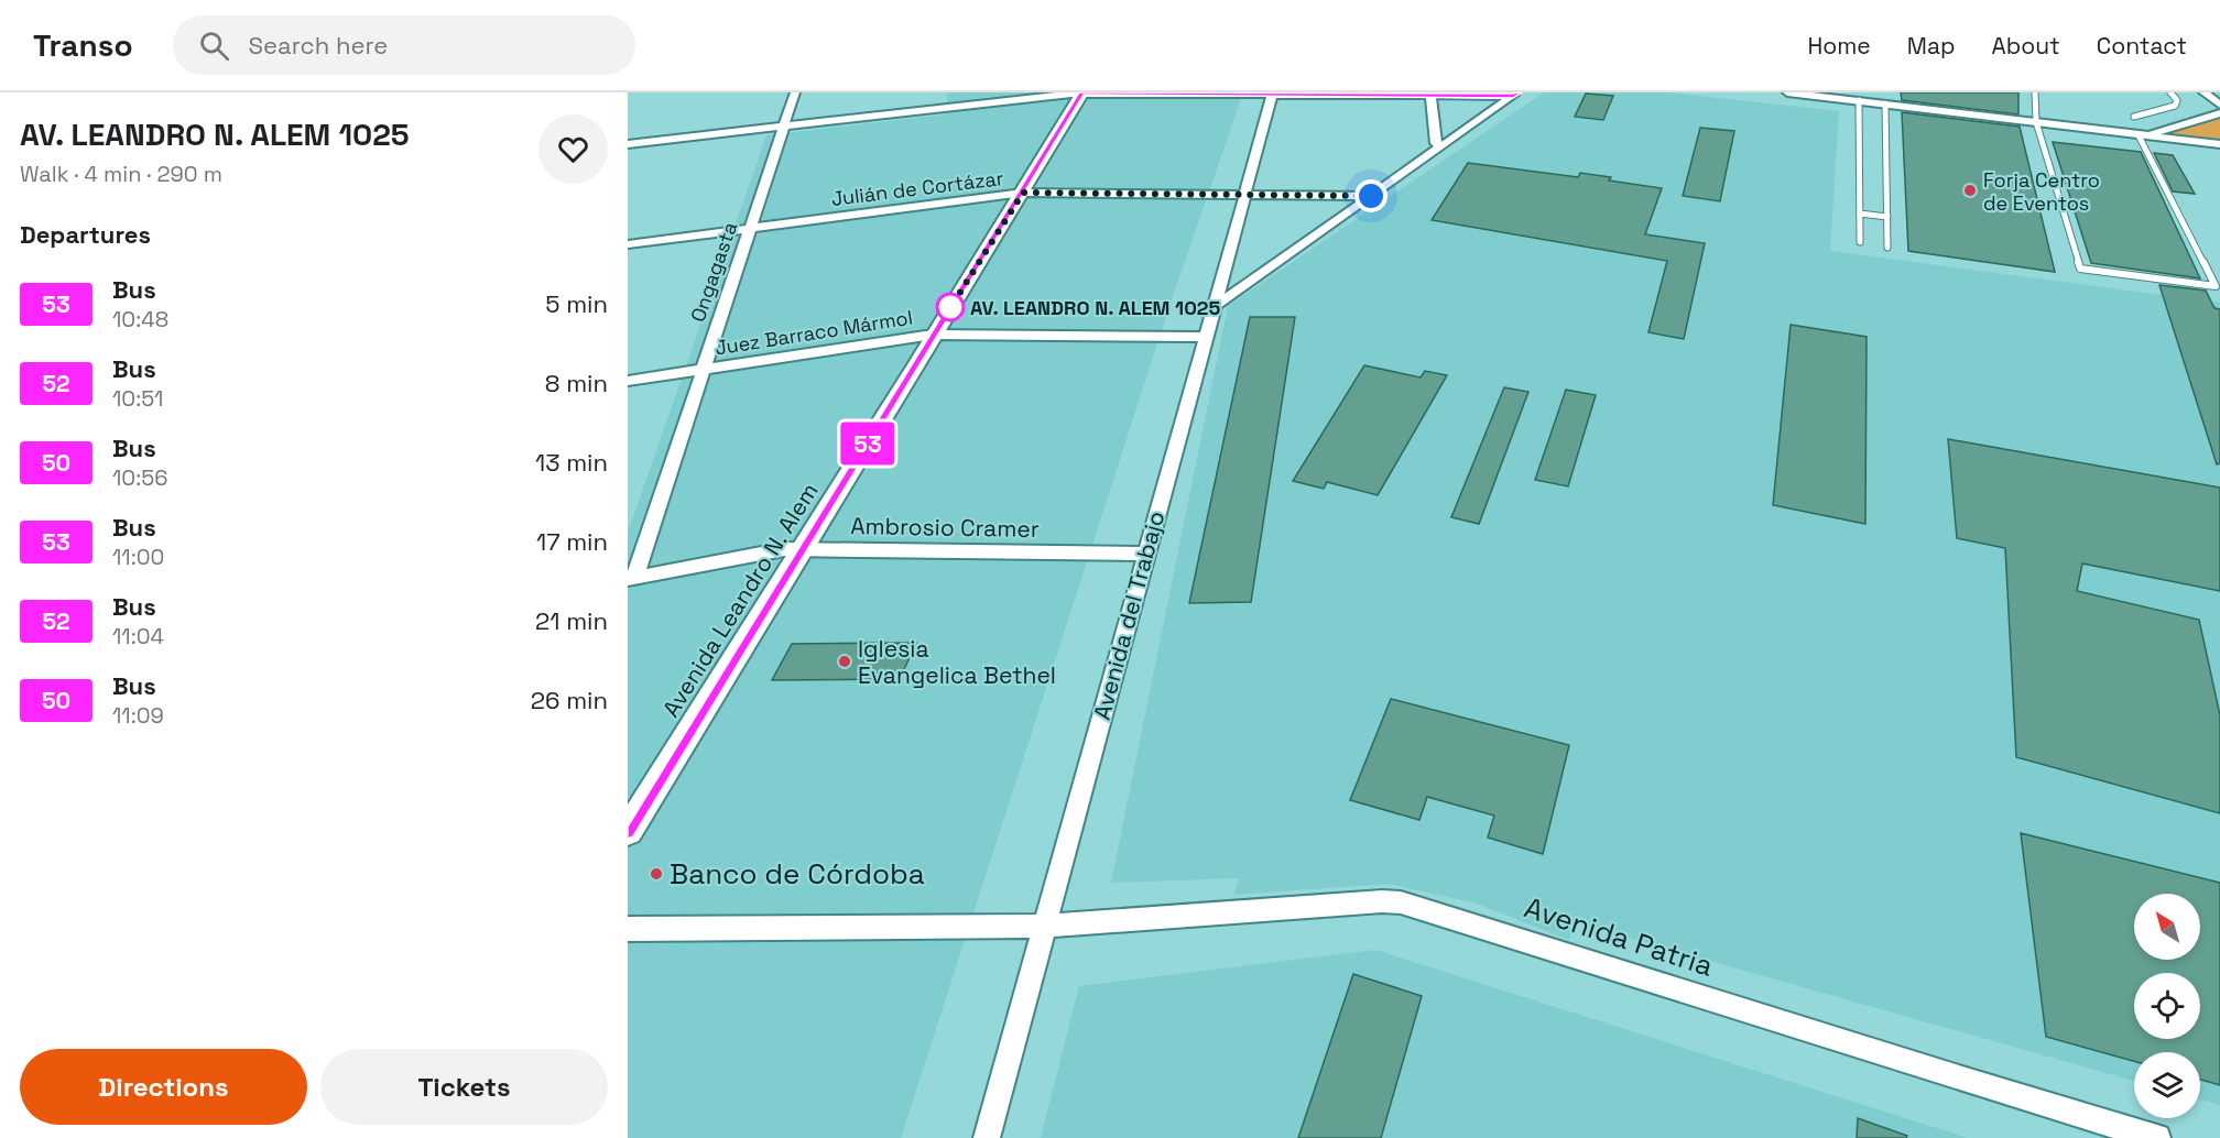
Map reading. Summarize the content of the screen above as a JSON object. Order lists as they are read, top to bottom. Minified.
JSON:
{"streets":{"main road":["Avenida Leandro N. Alem"],"street":["Julián de Cortázar","Ongagasta","Juez Barraco Mármol","Ambrosio Cramer","Avenida del Trabajo","Avenida Patria"]},"crossings":[["Julián de Cortázar","Ongagasta"],["Julián de Cortázar","Avenida Leandro N. Alem"],["Julián de Cortázar","Avenida del Trabajo"],["Ongagasta","Juez Barraco Mármol"],["Ongagasta","Ambrosio Cramer"],["Juez Barraco Mármol","Avenida Leandro N. Alem"],["Juez Barraco Mármol","Avenida del Trabajo"],["Ambrosio Cramer","Avenida Leandro N. Alem"],["Ambrosio Cramer","Avenida del Trabajo"],["Avenida del Trabajo","Avenida Patria"]],"places":["Forja Centro de Eventos","AV. LEANDRO N. ALEM 1025","Iglesia Evangelica Bethel","Banco de Córdoba"],"lines":["bus line 53"],"north":"top left","page":{"header":"Transo","search":"Search here","nav":["Home","Map","About","Contact"],"heading":[["AV. LEANDRO N. ALEM 1025","Walk · 4 min · 290 m"],"Departures"],"on_map":"53","list":[{"mark":"53","name":"Bus","note":"10:48","value":"5 min"},{"mark":"52","name":"Bus","note":"10:51","value":"8 min"},{"mark":"50","name":"Bus","note":"10:56","value":"13 min"},{"mark":"53","name":"Bus","note":"11:00","value":"17 min"},{"mark":"52","name":"Bus","note":"11:04","value":"21 min"},{"mark":"50","name":"Bus","note":"11:09","value":"26 min"}],"buttons":["Directions","Tickets"]}}
